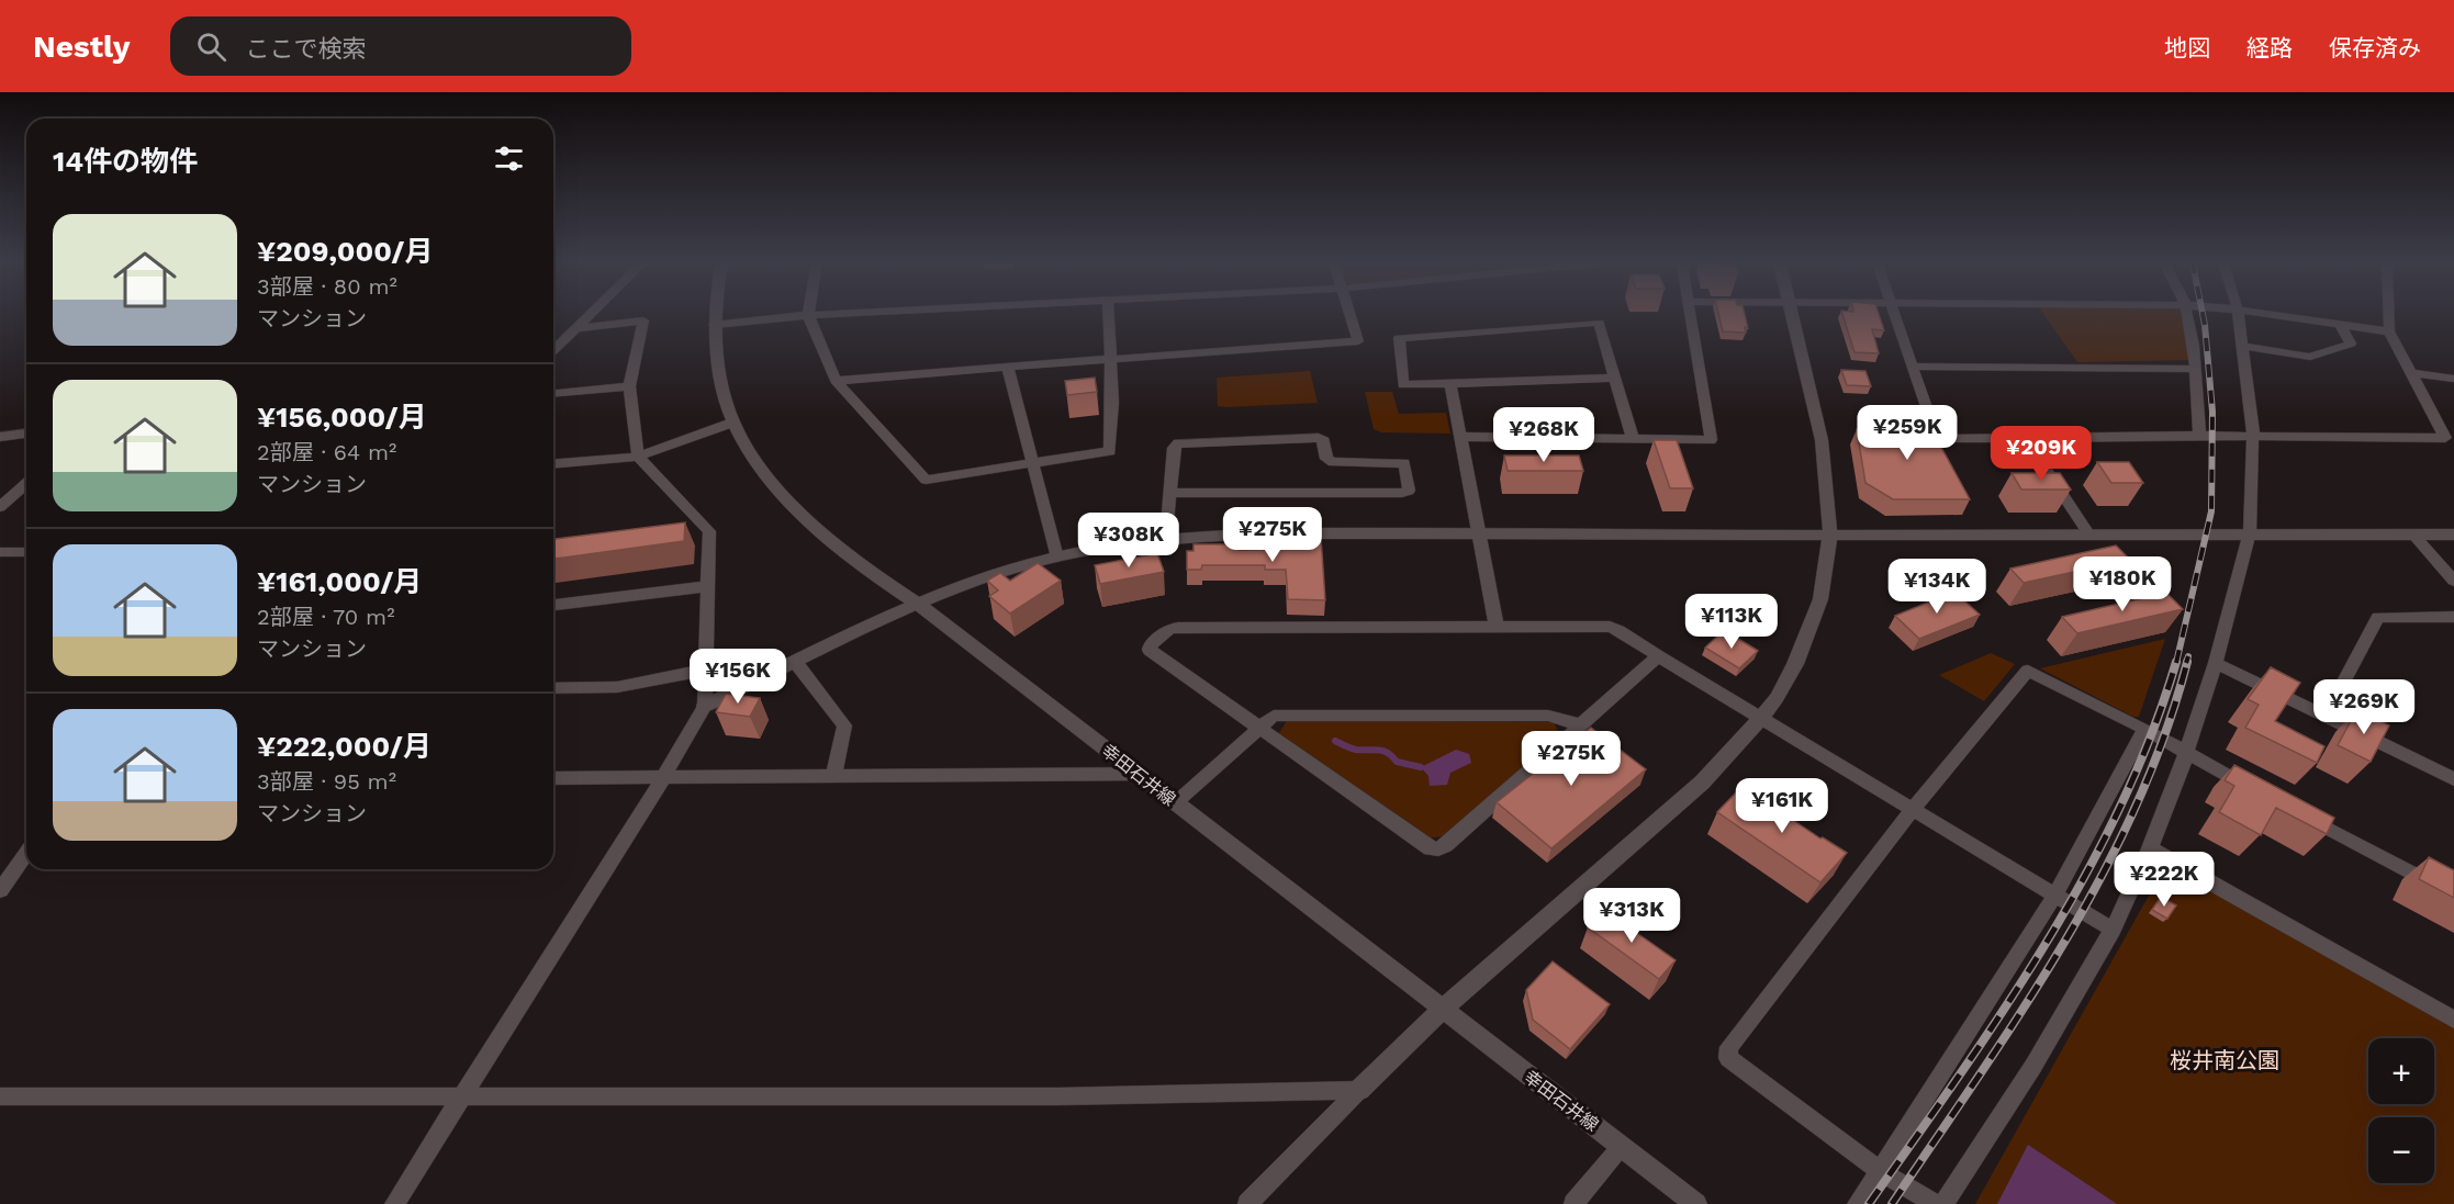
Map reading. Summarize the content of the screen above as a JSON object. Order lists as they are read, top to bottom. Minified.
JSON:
{"streets":{"street":["幸田石井線"]},"parks":["桜井南公園"],"page":{"header":"Nestly","search":"ここで検索","nav":["地図","経路","保存済み"],"heading":"14件の物件","list":[{"name":"¥209,000/月","note":"3部屋 · 80 m² · マンション"},{"name":"¥156,000/月","note":"2部屋 · 64 m² · マンション"},{"name":"¥161,000/月","note":"2部屋 · 70 m² · マンション"},{"name":"¥222,000/月","note":"3部屋 · 95 m² · マンション"}],"price":["¥259K","¥268K","¥209K","¥275K","¥308K","¥180K","¥134K","¥113K","¥156K","¥269K","¥275K","¥161K","¥222K","¥313K"],"map_buttons":["+","−"]}}
